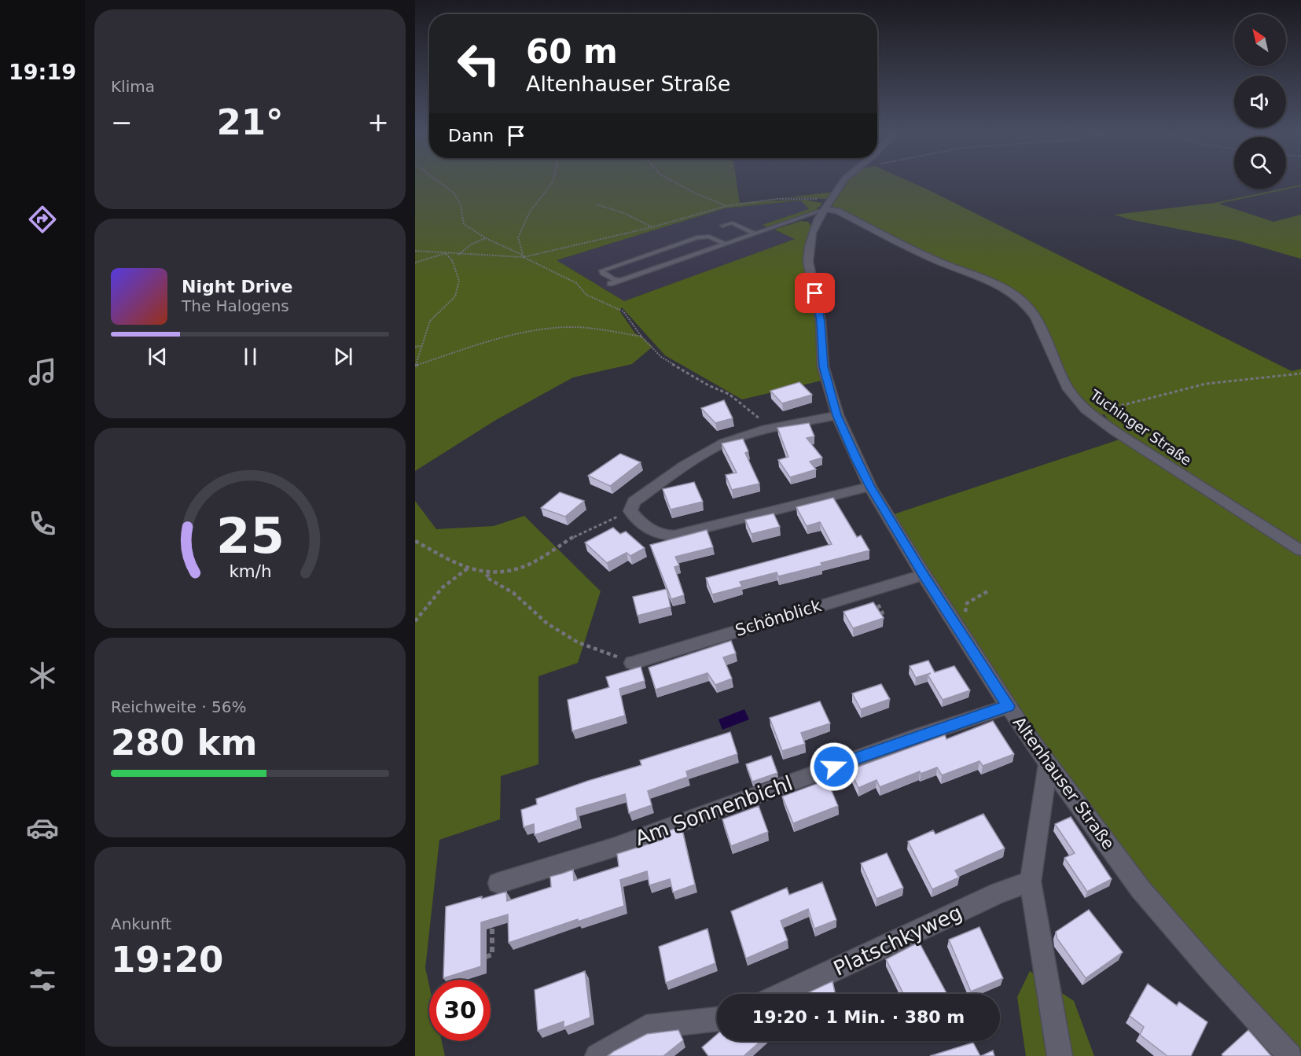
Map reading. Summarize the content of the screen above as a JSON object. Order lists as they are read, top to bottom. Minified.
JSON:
{"streets":{"street":["Tuchinger Straße","Schönblick","Altenhauser Straße","Am Sonnenbichl","Platschkyweg"]},"crossings":[["Tuchinger Straße","Altenhauser Straße"],["Schönblick","Altenhauser Straße"],["Altenhauser Straße","Am Sonnenbichl"]],"north":"top left","page":{"tabs":"19:19","tile":["Klima",["Reichweite · 56%","280 km"],["Ankunft","19:20"]],"turn":["60 m","Altenhauser Straße"],"heat":["−","21°","+"],"then":"Dann","song":["Night Drive","The Halogens"],"limit":"30","trip":"19:20 · 1 Min. · 380 m","gauge":["25","km/h"]}}
